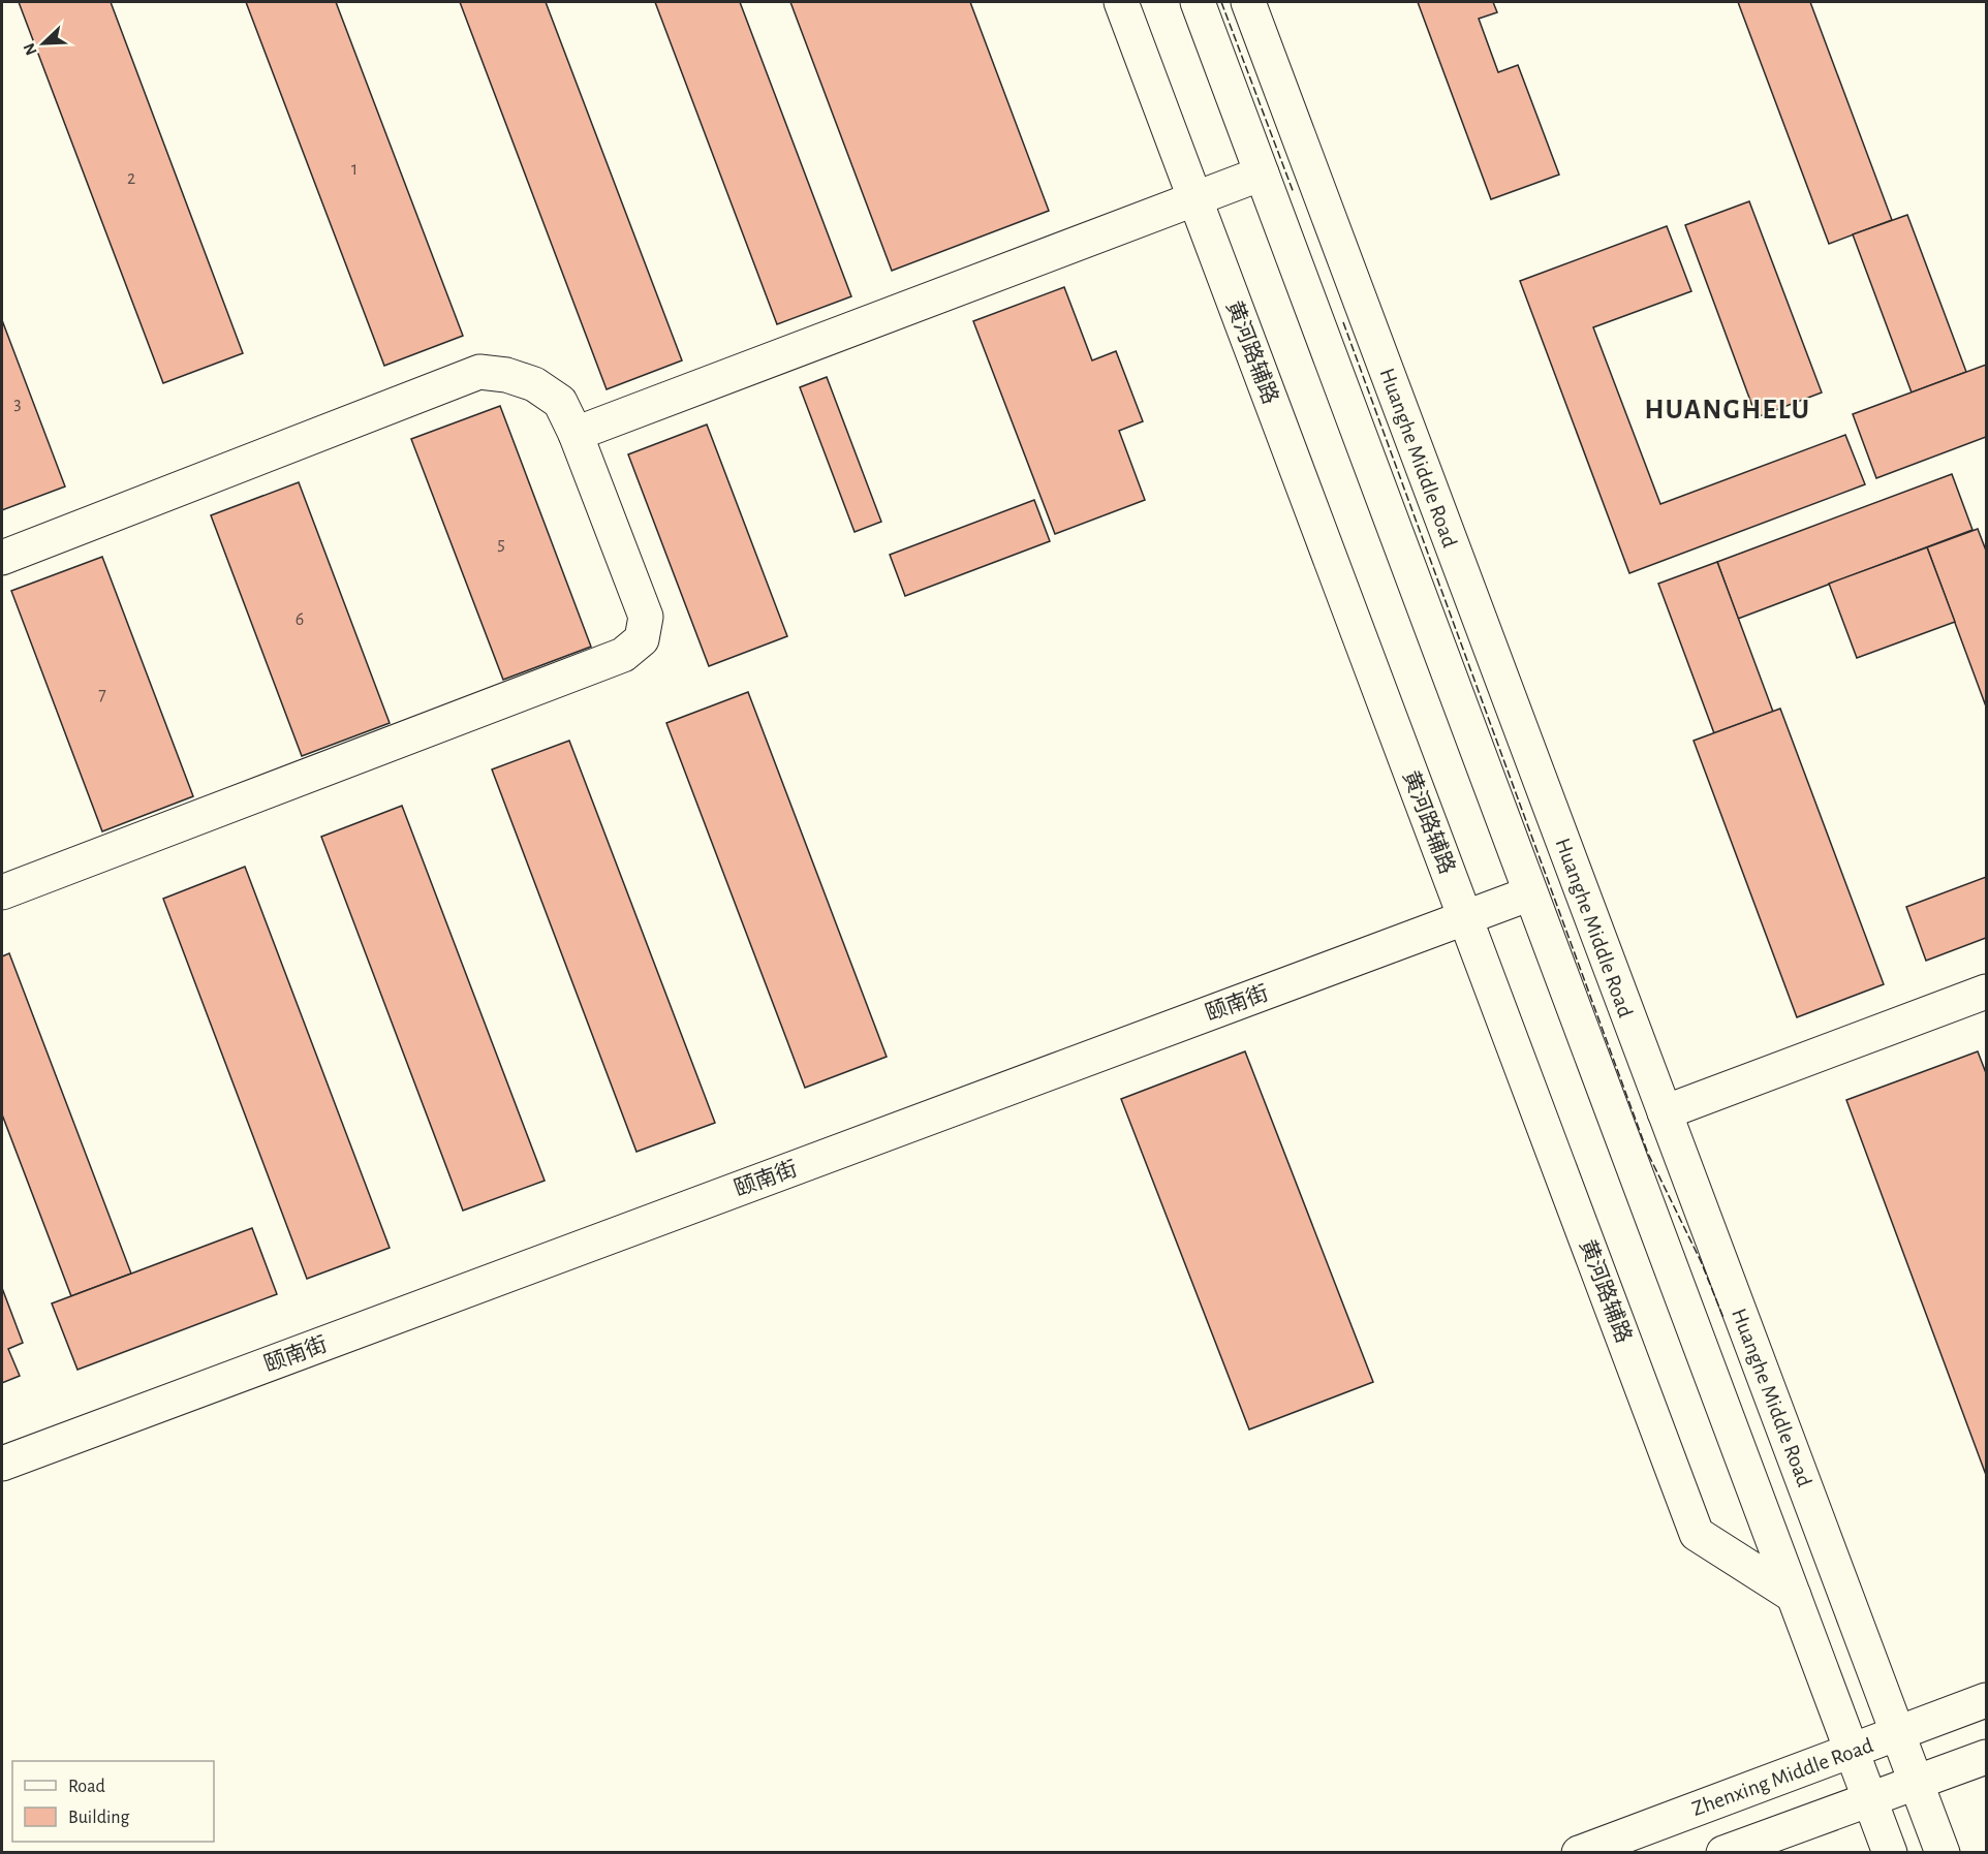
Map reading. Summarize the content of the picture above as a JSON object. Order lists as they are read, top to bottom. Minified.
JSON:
{"streets":{"main road":["黄河路辅路","Huanghe Middle Road","颐南街","Zhenxing Middle Road"]},"crossings":[["黄河路辅路","颐南街"],["Huanghe Middle Road","Zhenxing Middle Road"]],"districts":["HUANGHELU"],"house_numbers":["1","2","3","5","6","7"],"legend":["Road","Building"],"north":"bottom left"}
